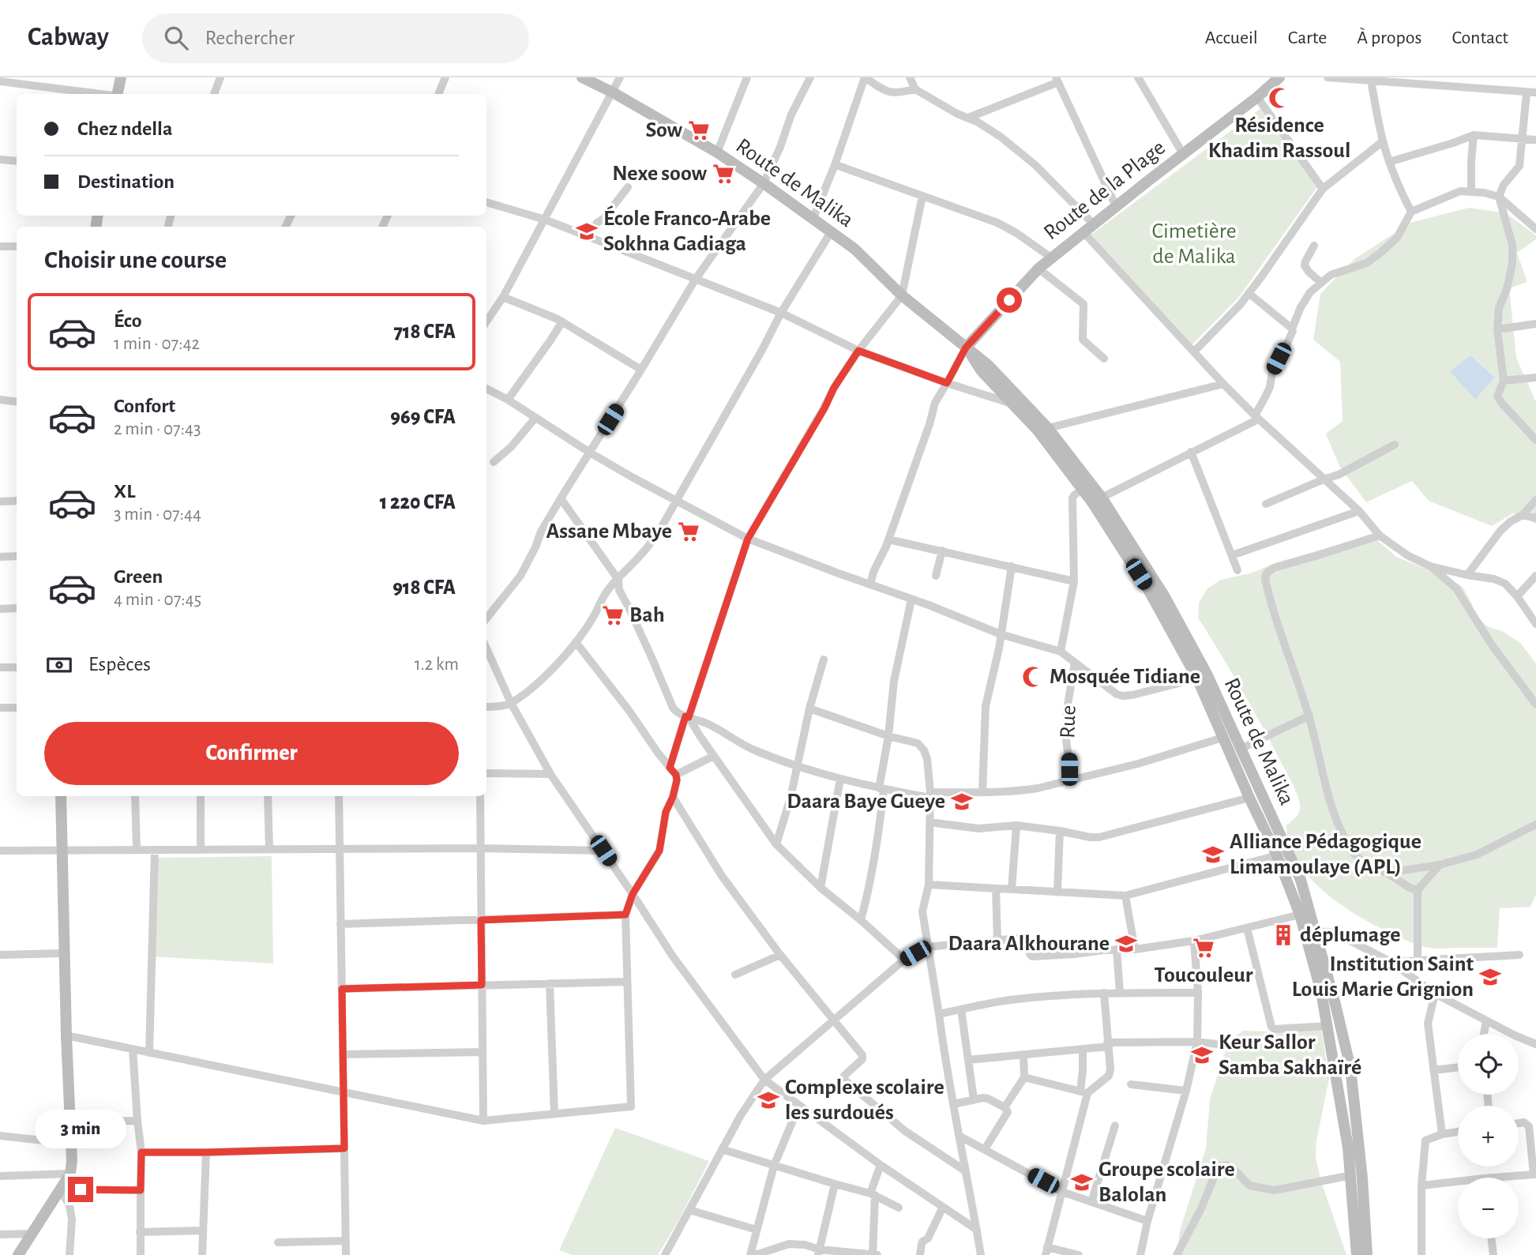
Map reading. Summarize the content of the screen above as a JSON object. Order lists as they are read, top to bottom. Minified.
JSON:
{"streets":{"main road":["Route de Malika","Route de la Plage"],"street":["Rue"]},"crossings":[["Route de Malika","Route de la Plage"]],"parks":["Cimetière de Malika"],"places":{"mosque":["Résidence Khadim Rassoul","Mosquée Tidiane"],"supermarket":["Sow","Nexe soow","Assane Mbaye","Bah","Toucouleur"],"school or university":["École Franco-Arabe Sokhna Gadiaga","Daara Baye Gueye","Alliance Pédagogique Limamoulaye (APL)","Daara Alkhourane","Institution Saint Louis Marie Grignion","Keur Sallor Samba Sakhaïré","Complexe scolaire les surdoués","Groupe scolaire Balolan"],"building":["déplumage"]},"page":{"header":"Cabway","search":"Rechercher","nav":["Accueil","Carte","À propos","Contact"],"banner":["Chez ndella","Destination"],"heading":"Choisir une course","list":[{"name":"Éco","note":"1 min · 07:42","value":"718 CFA"},{"name":"Confort","note":"2 min · 07:43","value":"969 CFA"},{"name":"XL","note":"3 min · 07:44","value":"1 220 CFA"},{"name":"Green","note":"4 min · 07:45","value":"918 CFA"}],"pay":["Espèces","1.2 km"],"buttons":"Confirmer","map_buttons":["+","−"],"bubble":"3 min"}}
